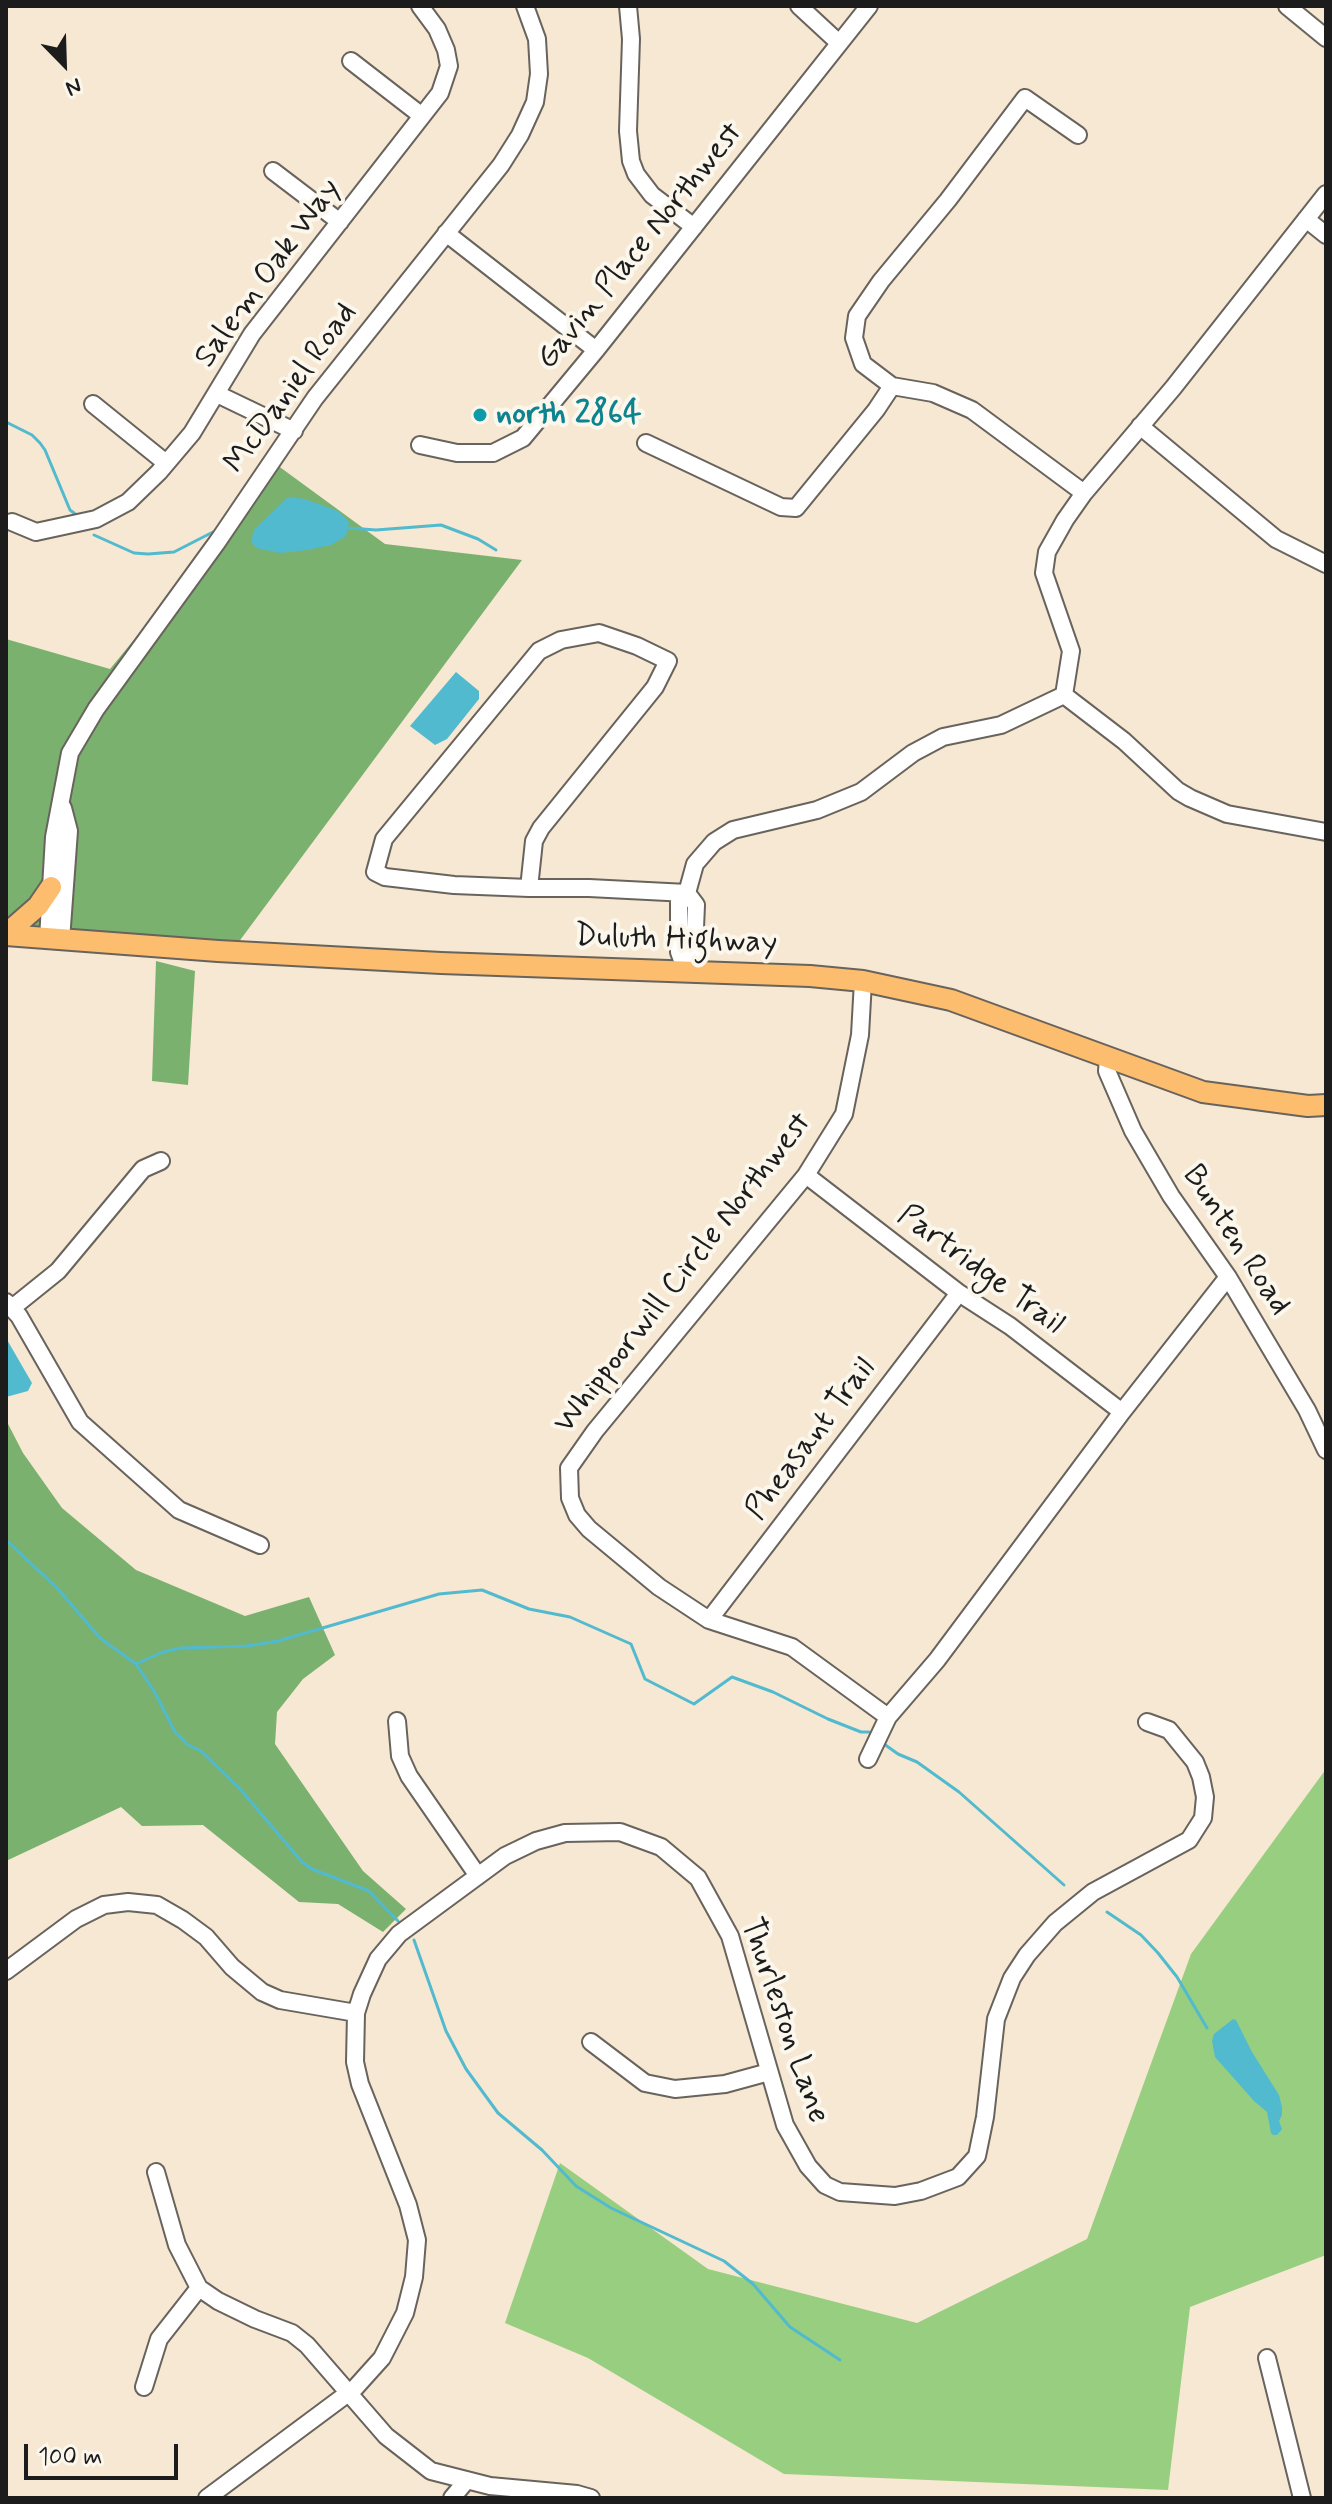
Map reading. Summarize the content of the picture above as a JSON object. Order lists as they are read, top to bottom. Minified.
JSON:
{"streets":{"main road":["Duluth Highway"],"street":["Gavin Place Northwest","Salem Oak Way","McDaniel Road","Bunten Road","Partridge Trail","Whippoorwill Circle Northwest","Pheasant Trail","Thurleston Lane"]},"crossings":[["McDaniel Road","Duluth Highway"],["Duluth Highway","Bunten Road"],["Duluth Highway","Whippoorwill Circle Northwest"],["Partridge Trail","Whippoorwill Circle Northwest"],["Partridge Trail","Pheasant Trail"],["Whippoorwill Circle Northwest","Pheasant Trail"]],"places":["north 2864"],"scale_bar":"100 m","north":"bottom right"}
